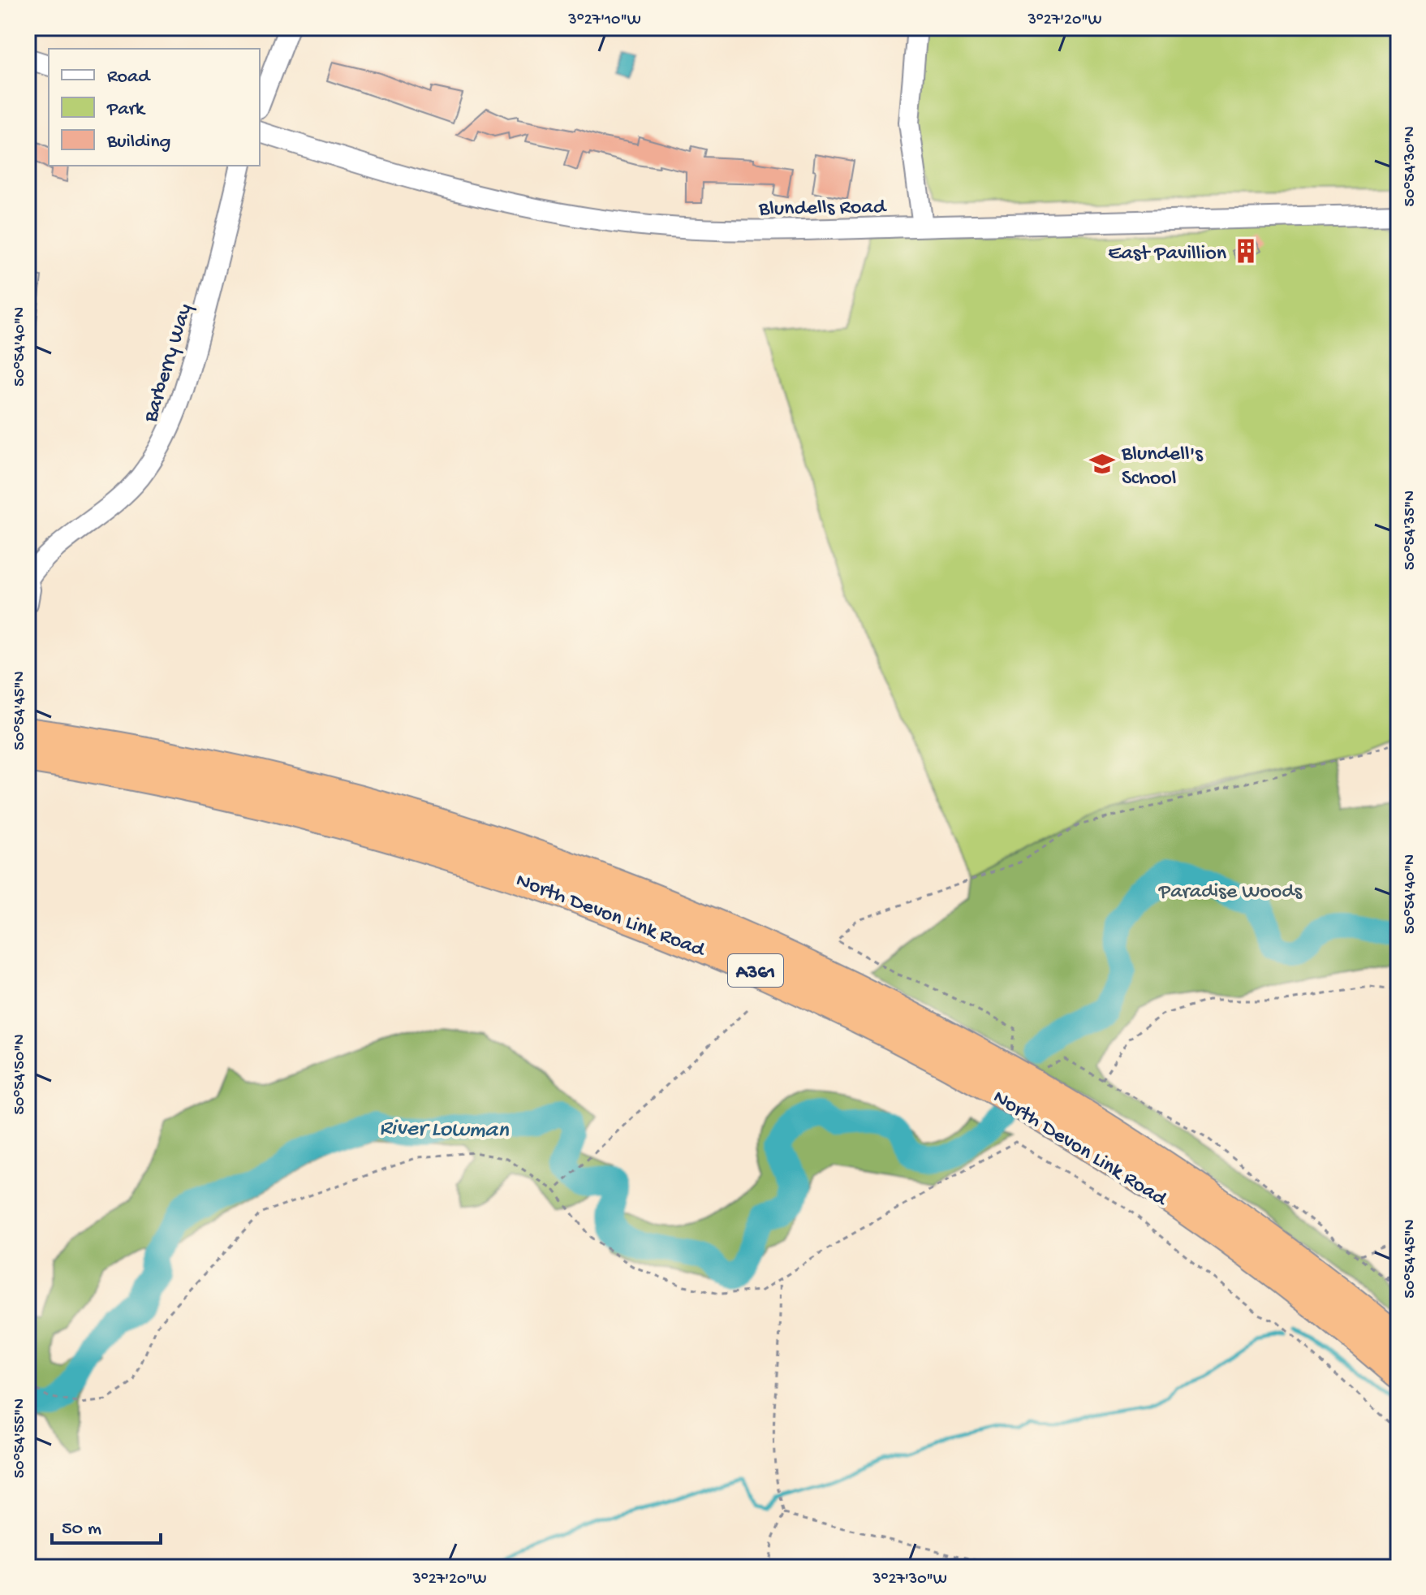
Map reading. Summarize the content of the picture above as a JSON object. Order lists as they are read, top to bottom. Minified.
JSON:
{"streets":{"highway":["North Devon Link Road","A361"],"street":["Blundells Road","Barberry Way"]},"water":["River Lowman"],"parks":["Paradise Woods"],"places":{"building":["East Pavillion"],"school or university":["Blundell's School"]},"legend":["Road","Park","Building"],"scale_bar":"50 m","coordinates":["3°27'10\"W","3°27'20\"W","50°54'30\"N","50°54'40\"N","50°54'35\"N","50°54'45\"N","50°54'50\"N","50°54'55\"N","3°27'30\"W"]}
